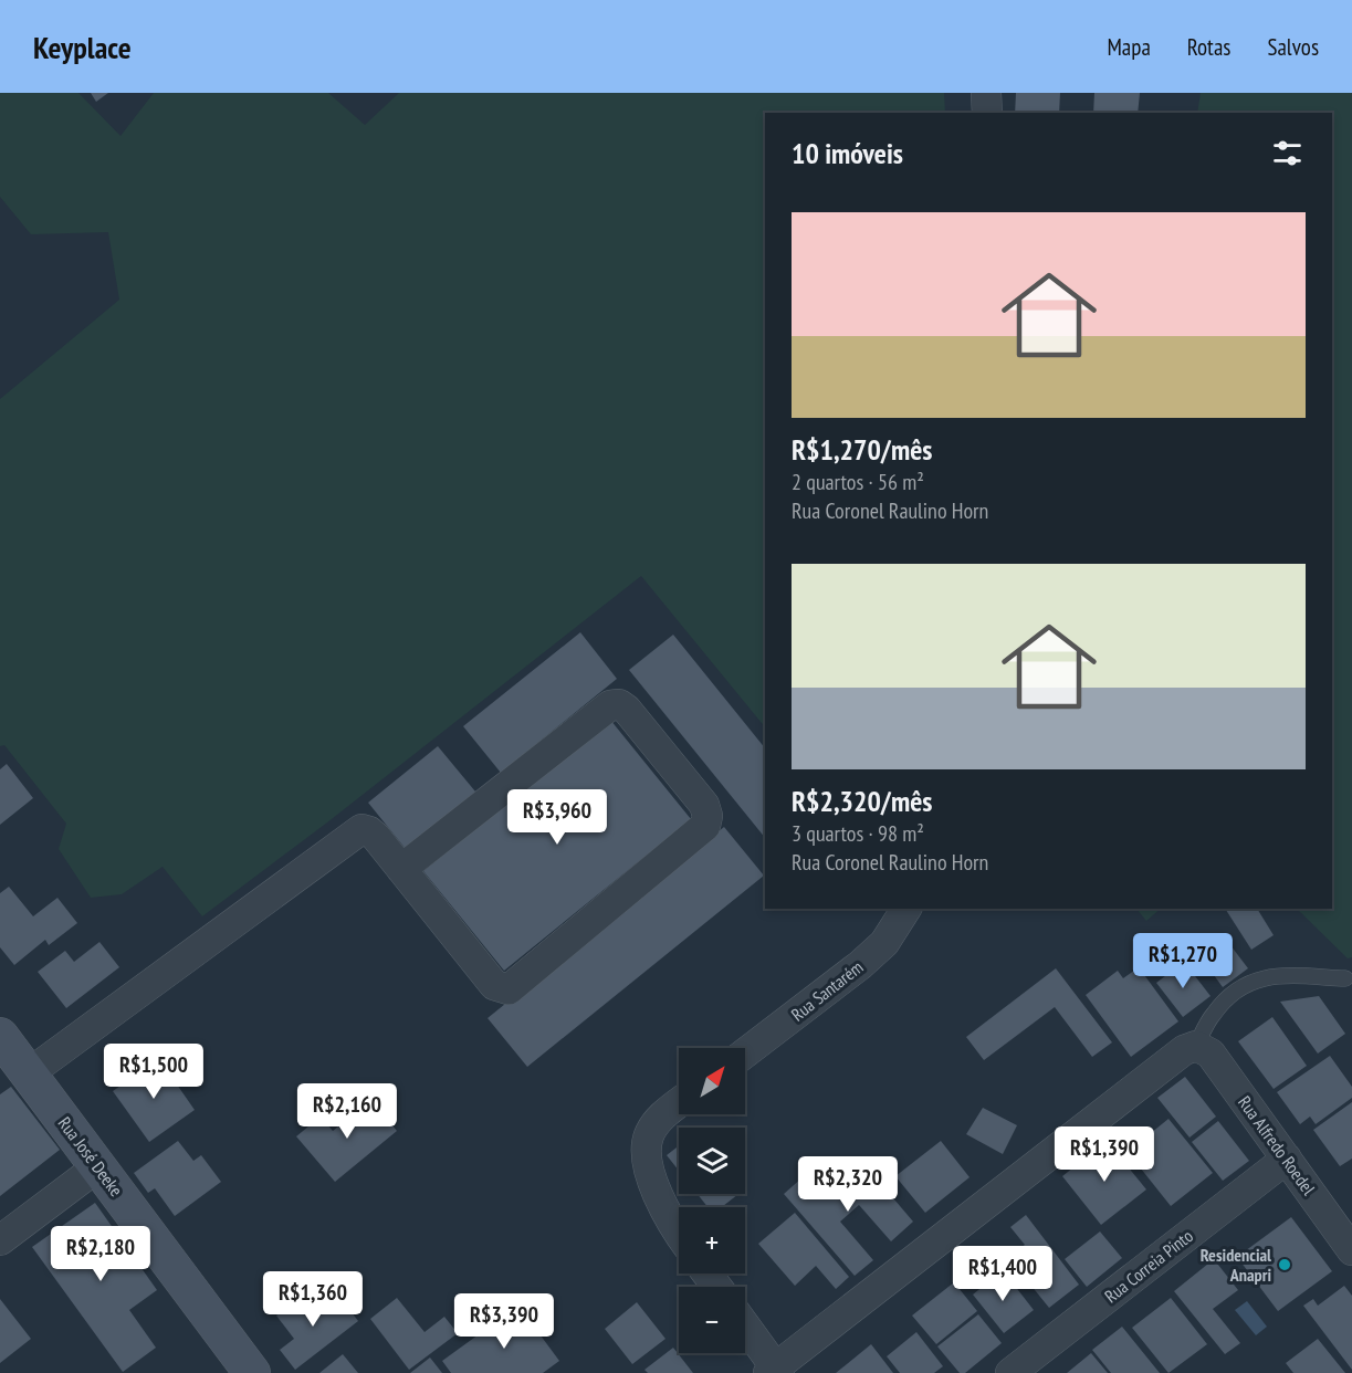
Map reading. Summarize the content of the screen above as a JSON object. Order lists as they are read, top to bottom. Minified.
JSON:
{"streets":{"street":["Rua Santarém","Rua Alfredo Roedel","Rua José Deeke","Rua Correia Pinto"]},"crossings":[["Rua Alfredo Roedel","Rua Correia Pinto"]],"places":["Residencial Anapri"],"north":"top right","page":{"header":"Keyplace","nav":["Mapa","Rotas","Salvos"],"heading":"10 imóveis","list":[{"name":"R$1,270/mês","note":"2 quartos · 56 m² · Rua Coronel Raulino Horn"},{"name":"R$2,320/mês","note":"3 quartos · 98 m² · Rua Coronel Raulino Horn"}],"price":["R$3,960","R$1,270","R$1,500","R$2,160","R$1,390","R$2,320","R$2,180","R$1,400","R$1,360","R$3,390"],"map_buttons":["+","−"]}}
